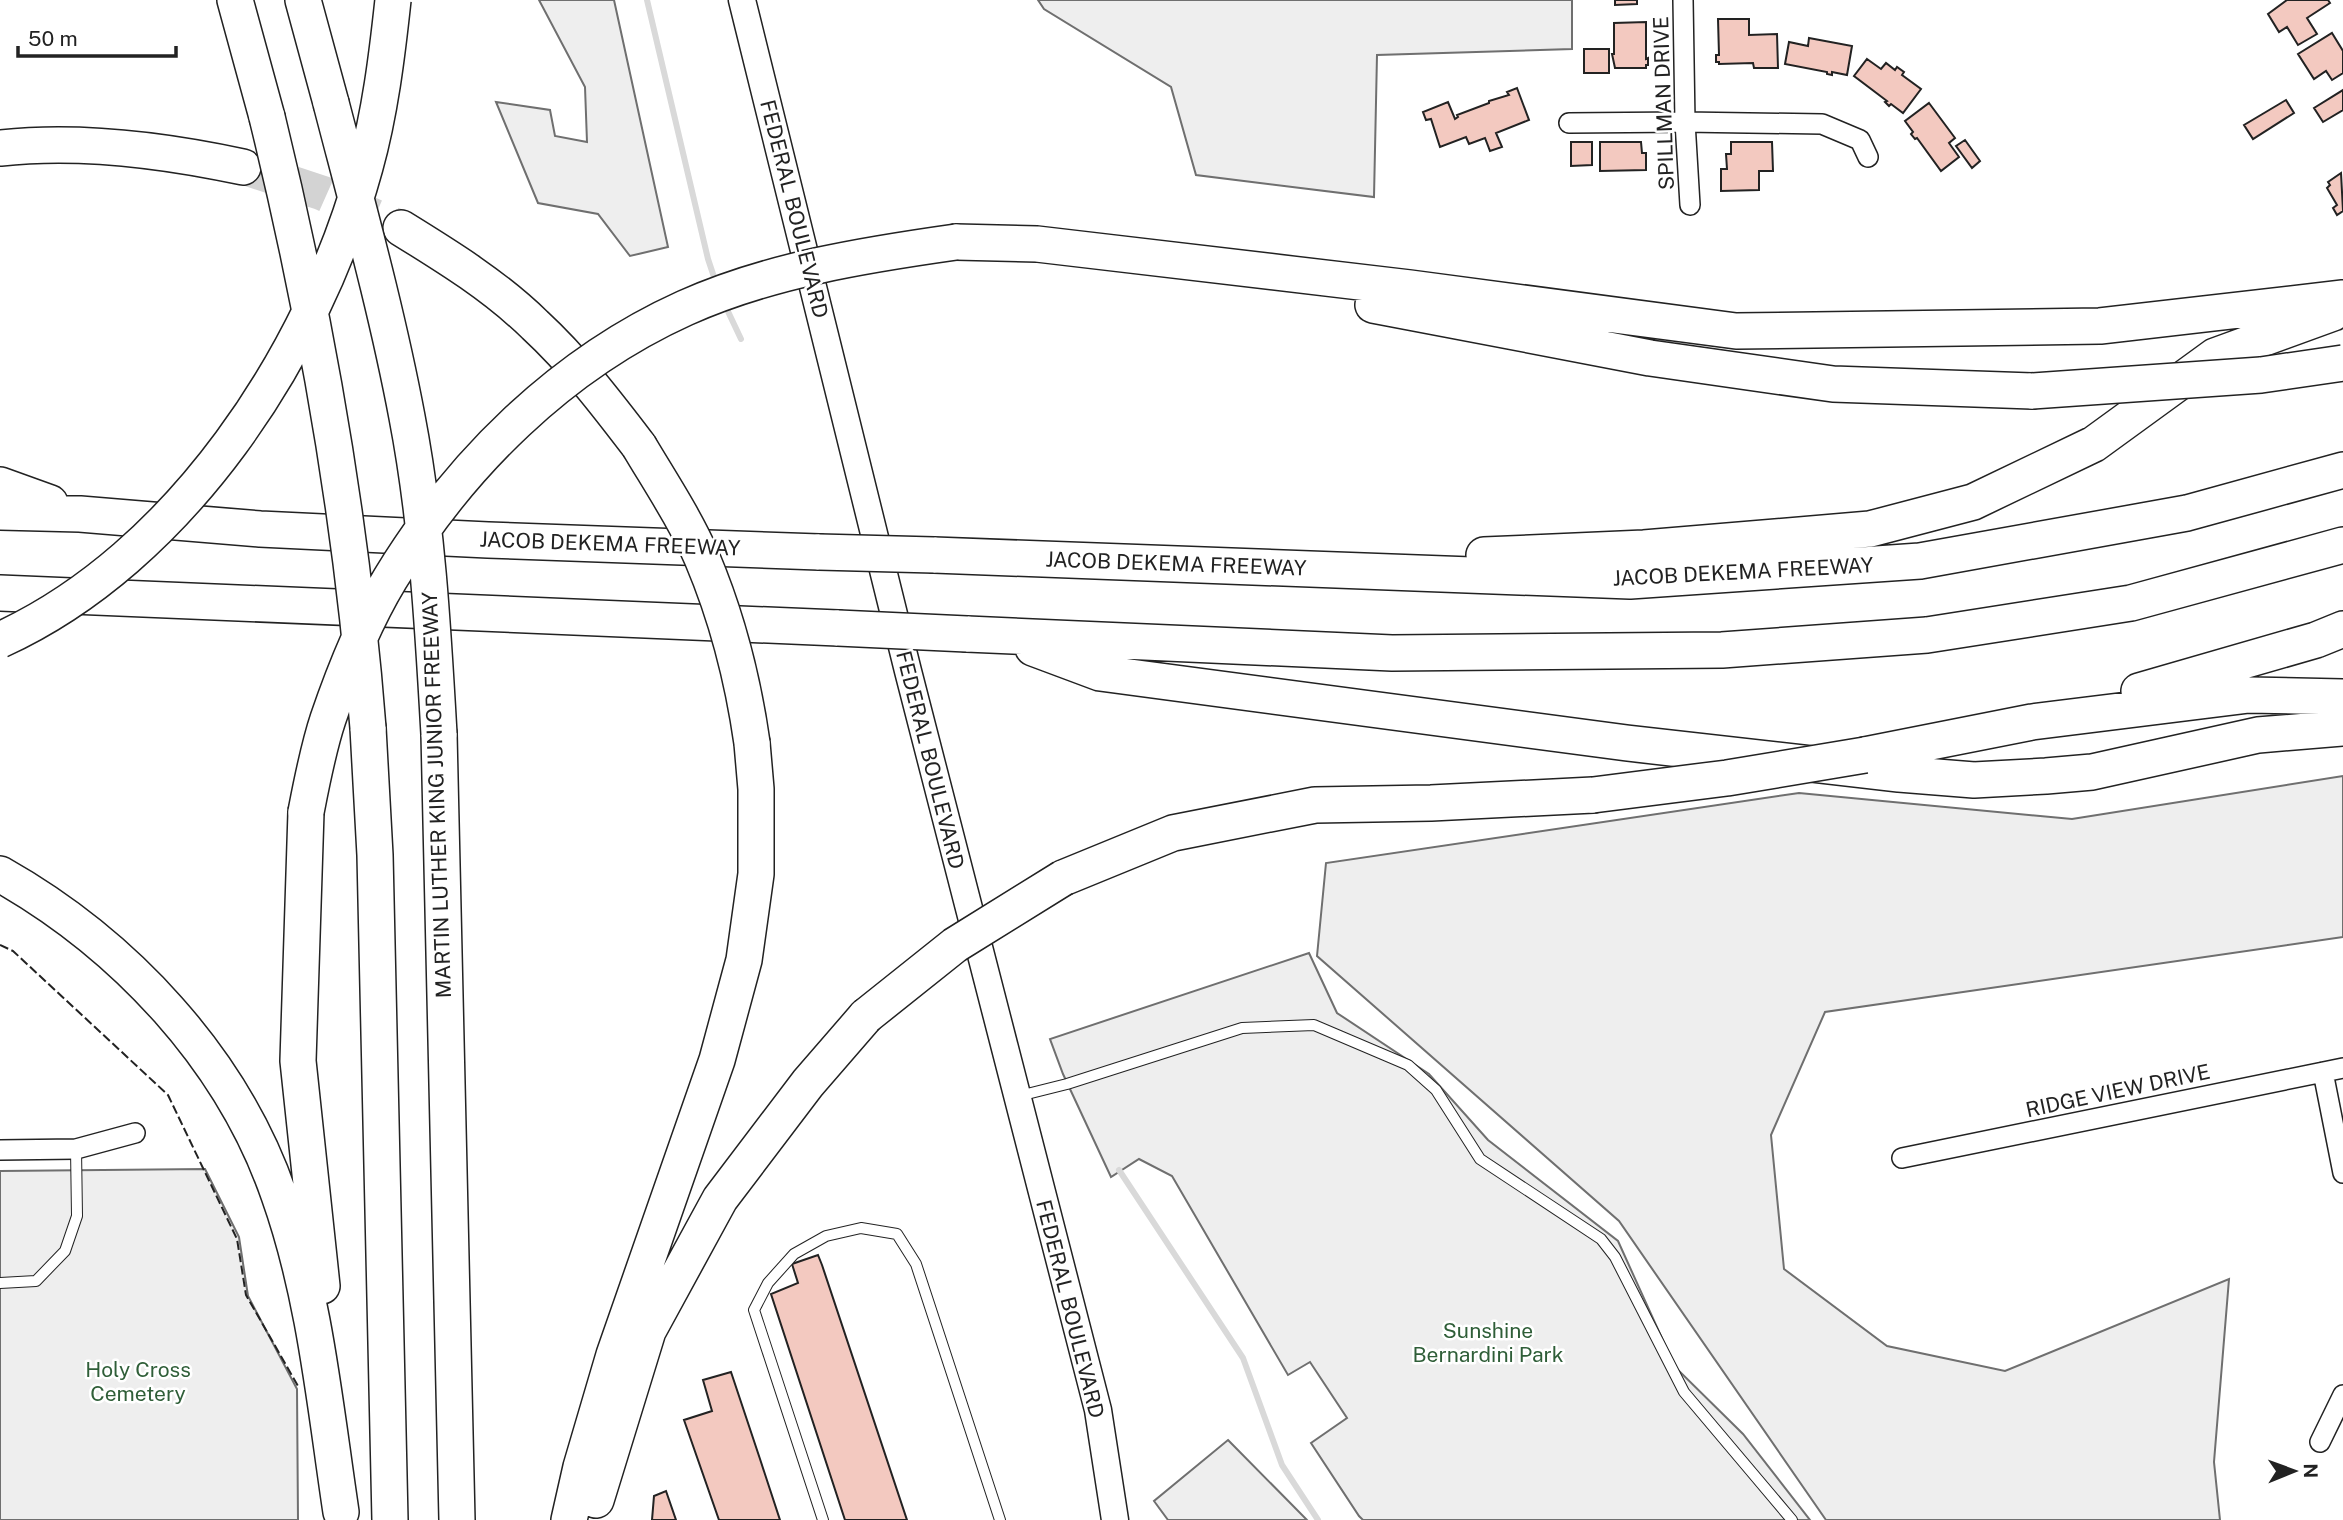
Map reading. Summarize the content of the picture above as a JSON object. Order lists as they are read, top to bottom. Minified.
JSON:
{"streets":{"highway":["JACOB DEKEMA FREEWAY","MARTIN LUTHER KING JUNIOR FREEWAY"],"main road":["FEDERAL BOULEVARD"],"street":["SPILLMAN DRIVE","RIDGE VIEW DRIVE"]},"parks":["Sunshine Bernardini Park","Holy Cross Cemetery"],"scale_bar":"50 m","north":"right"}
